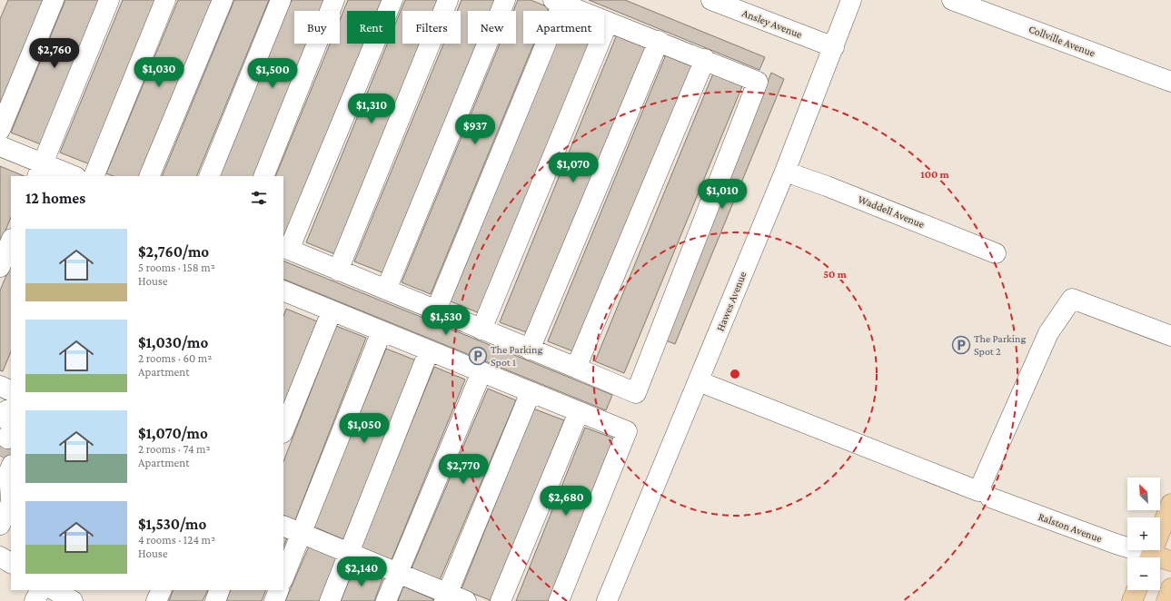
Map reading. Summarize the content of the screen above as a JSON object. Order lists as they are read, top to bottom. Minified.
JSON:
{"streets":{"street":["Ansley Avenue","Collville Avenue","Waddell Avenue","Hawes Avenue","Ralston Avenue"]},"crossings":[["Ansley Avenue","Hawes Avenue"],["Waddell Avenue","Hawes Avenue"]],"places":{"parking":["The Parking Spot 2","The Parking Spot 1"]},"north":"top left","page":{"chip":["Buy","Rent","Filters","New","Apartment"],"price":["$2,760","$1,030","$1,500","$1,310","$937","$1,070","$1,010","$1,530","$1,050","$2,770","$2,680","$2,140"],"heading":"12 homes","list":[{"name":"$2,760/mo","note":"5 rooms · 158 m² · House"},{"name":"$1,030/mo","note":"2 rooms · 60 m² · Apartment"},{"name":"$1,070/mo","note":"2 rooms · 74 m² · Apartment"},{"name":"$1,530/mo","note":"4 rooms · 124 m² · House"}],"map_buttons":["+","−"]},"rings":["100 m","50 m"]}
